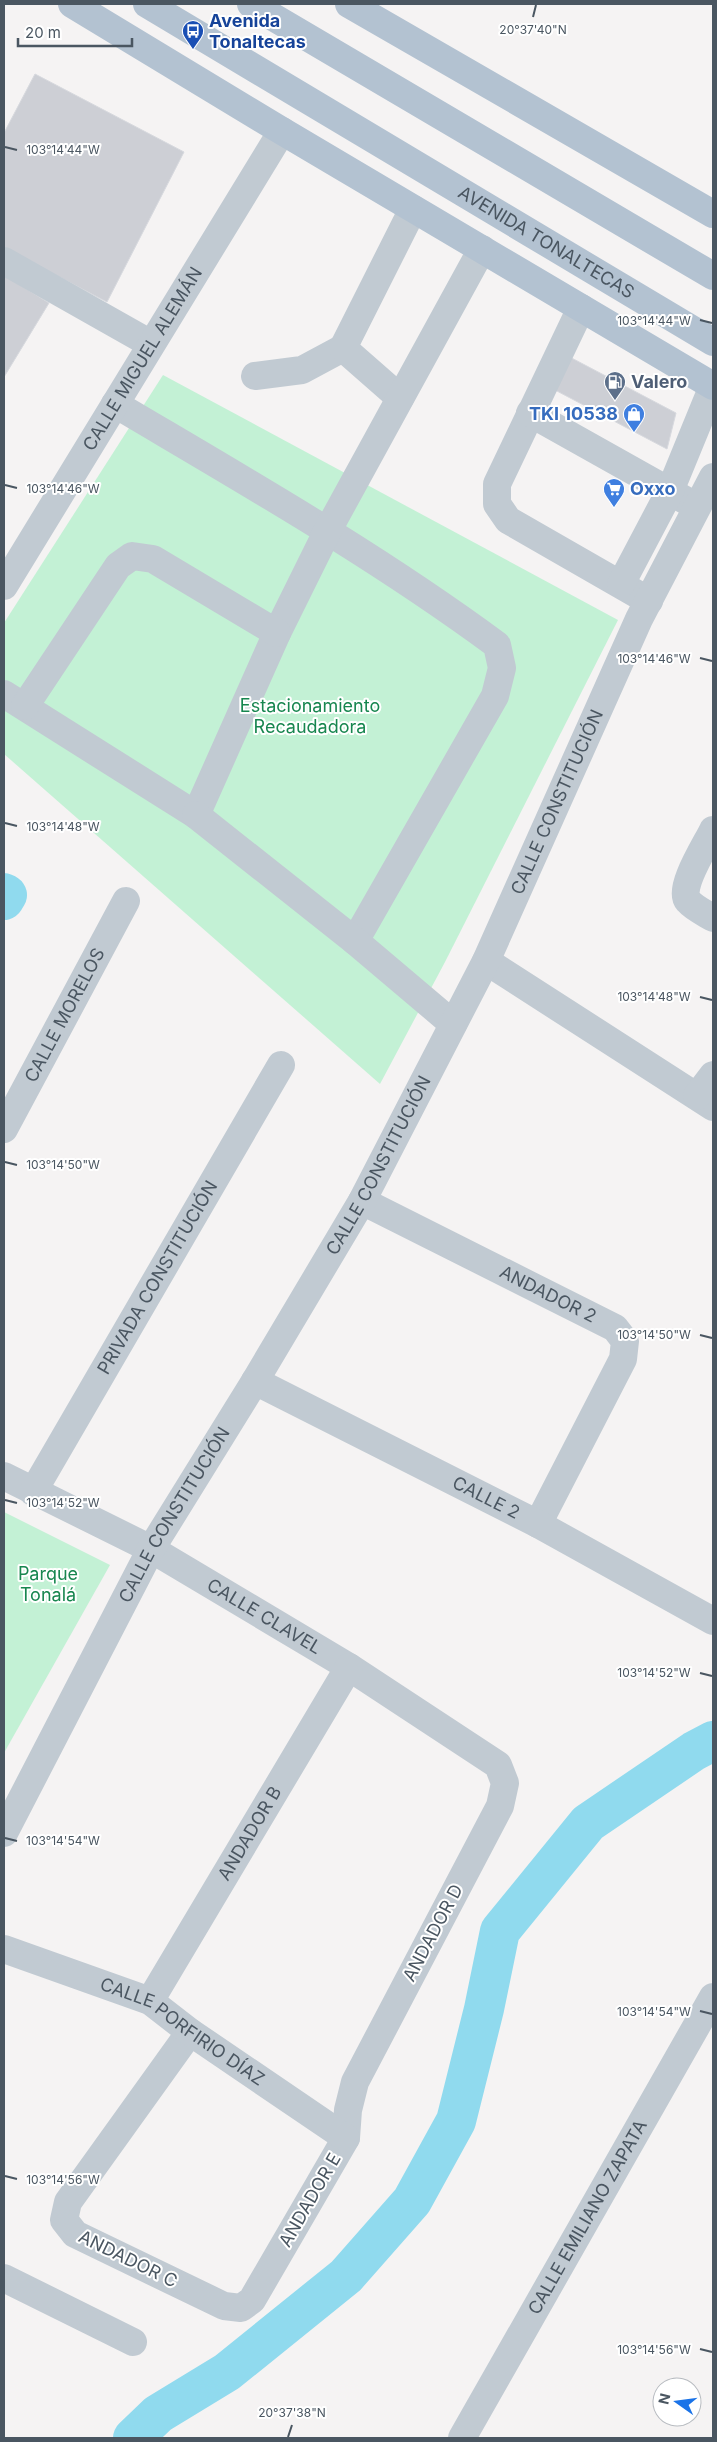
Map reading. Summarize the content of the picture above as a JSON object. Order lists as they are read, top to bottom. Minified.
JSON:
{"streets":{"main road":["AVENIDA TONALTECAS"],"street":["CALLE MIGUEL ALEMÁN","CALLE CONSTITUCIÓN","CALLE MORELOS","PRIVADA CONSTITUCIÓN","ANDADOR 2","CALLE 2","CALLE CLAVEL","ANDADOR B","ANDADOR D","CALLE PORFIRIO DÍAZ","ANDADOR E","CALLE EMILIANO ZAPATA","ANDADOR C"]},"crossings":[["CALLE CONSTITUCIÓN","ANDADOR 2"],["CALLE CONSTITUCIÓN","CALLE 2"],["CALLE CONSTITUCIÓN","CALLE CLAVEL"],["PRIVADA CONSTITUCIÓN","CALLE CLAVEL"],["ANDADOR 2","CALLE 2"],["CALLE CLAVEL","ANDADOR B"],["CALLE CLAVEL","ANDADOR D"],["ANDADOR B","CALLE PORFIRIO DÍAZ"],["ANDADOR D","ANDADOR E"],["CALLE PORFIRIO DÍAZ","ANDADOR E"],["CALLE PORFIRIO DÍAZ","ANDADOR C"],["ANDADOR E","ANDADOR C"]],"parks":["Estacionamiento Recaudadora","Parque Tonalá"],"places":{"bus stop":["Avenida Tonaltecas"],"fuel station":["Valero"],"shop":["TKI 10538"],"supermarket":["Oxxo"]},"scale_bar":"20 m","north":"left","coordinates":["20°37'40\"N","103°14'44\"W","103°14'46\"W","103°14'48\"W","103°14'50\"W","103°14'52\"W","103°14'54\"W","103°14'56\"W","20°37'38\"N"]}
